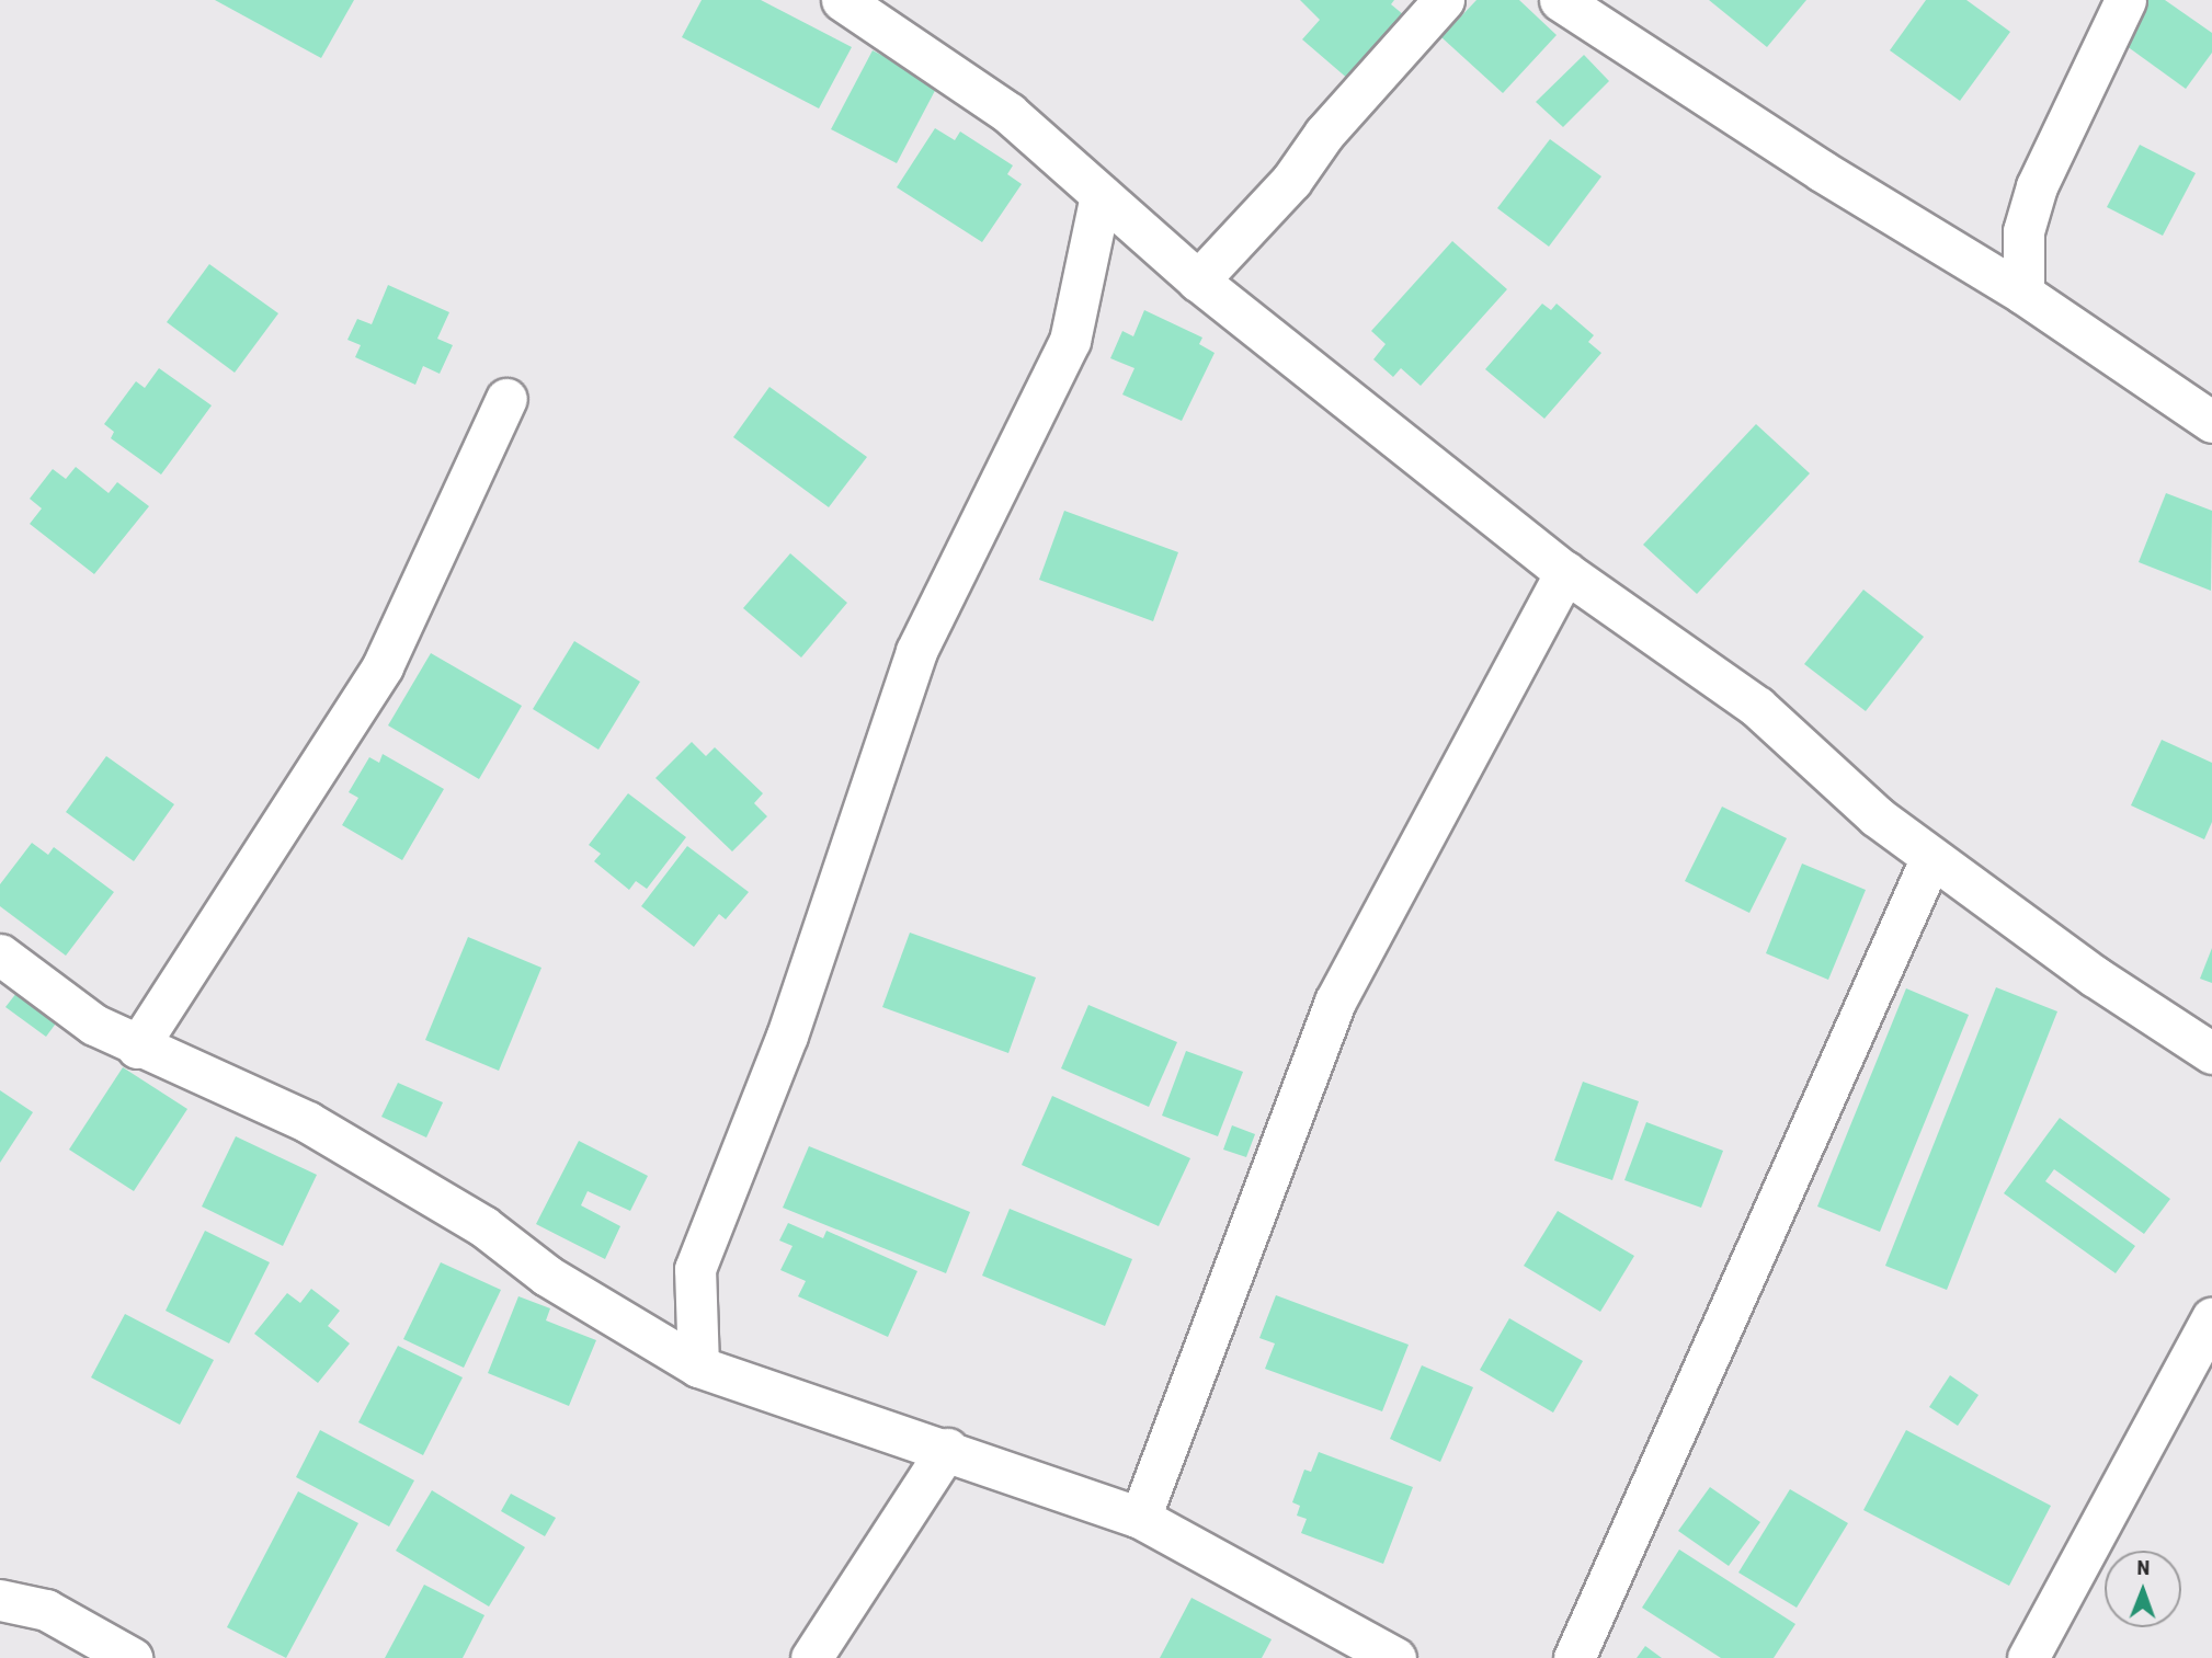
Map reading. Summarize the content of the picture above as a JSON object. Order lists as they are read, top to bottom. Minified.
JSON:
{"north":"top"}
